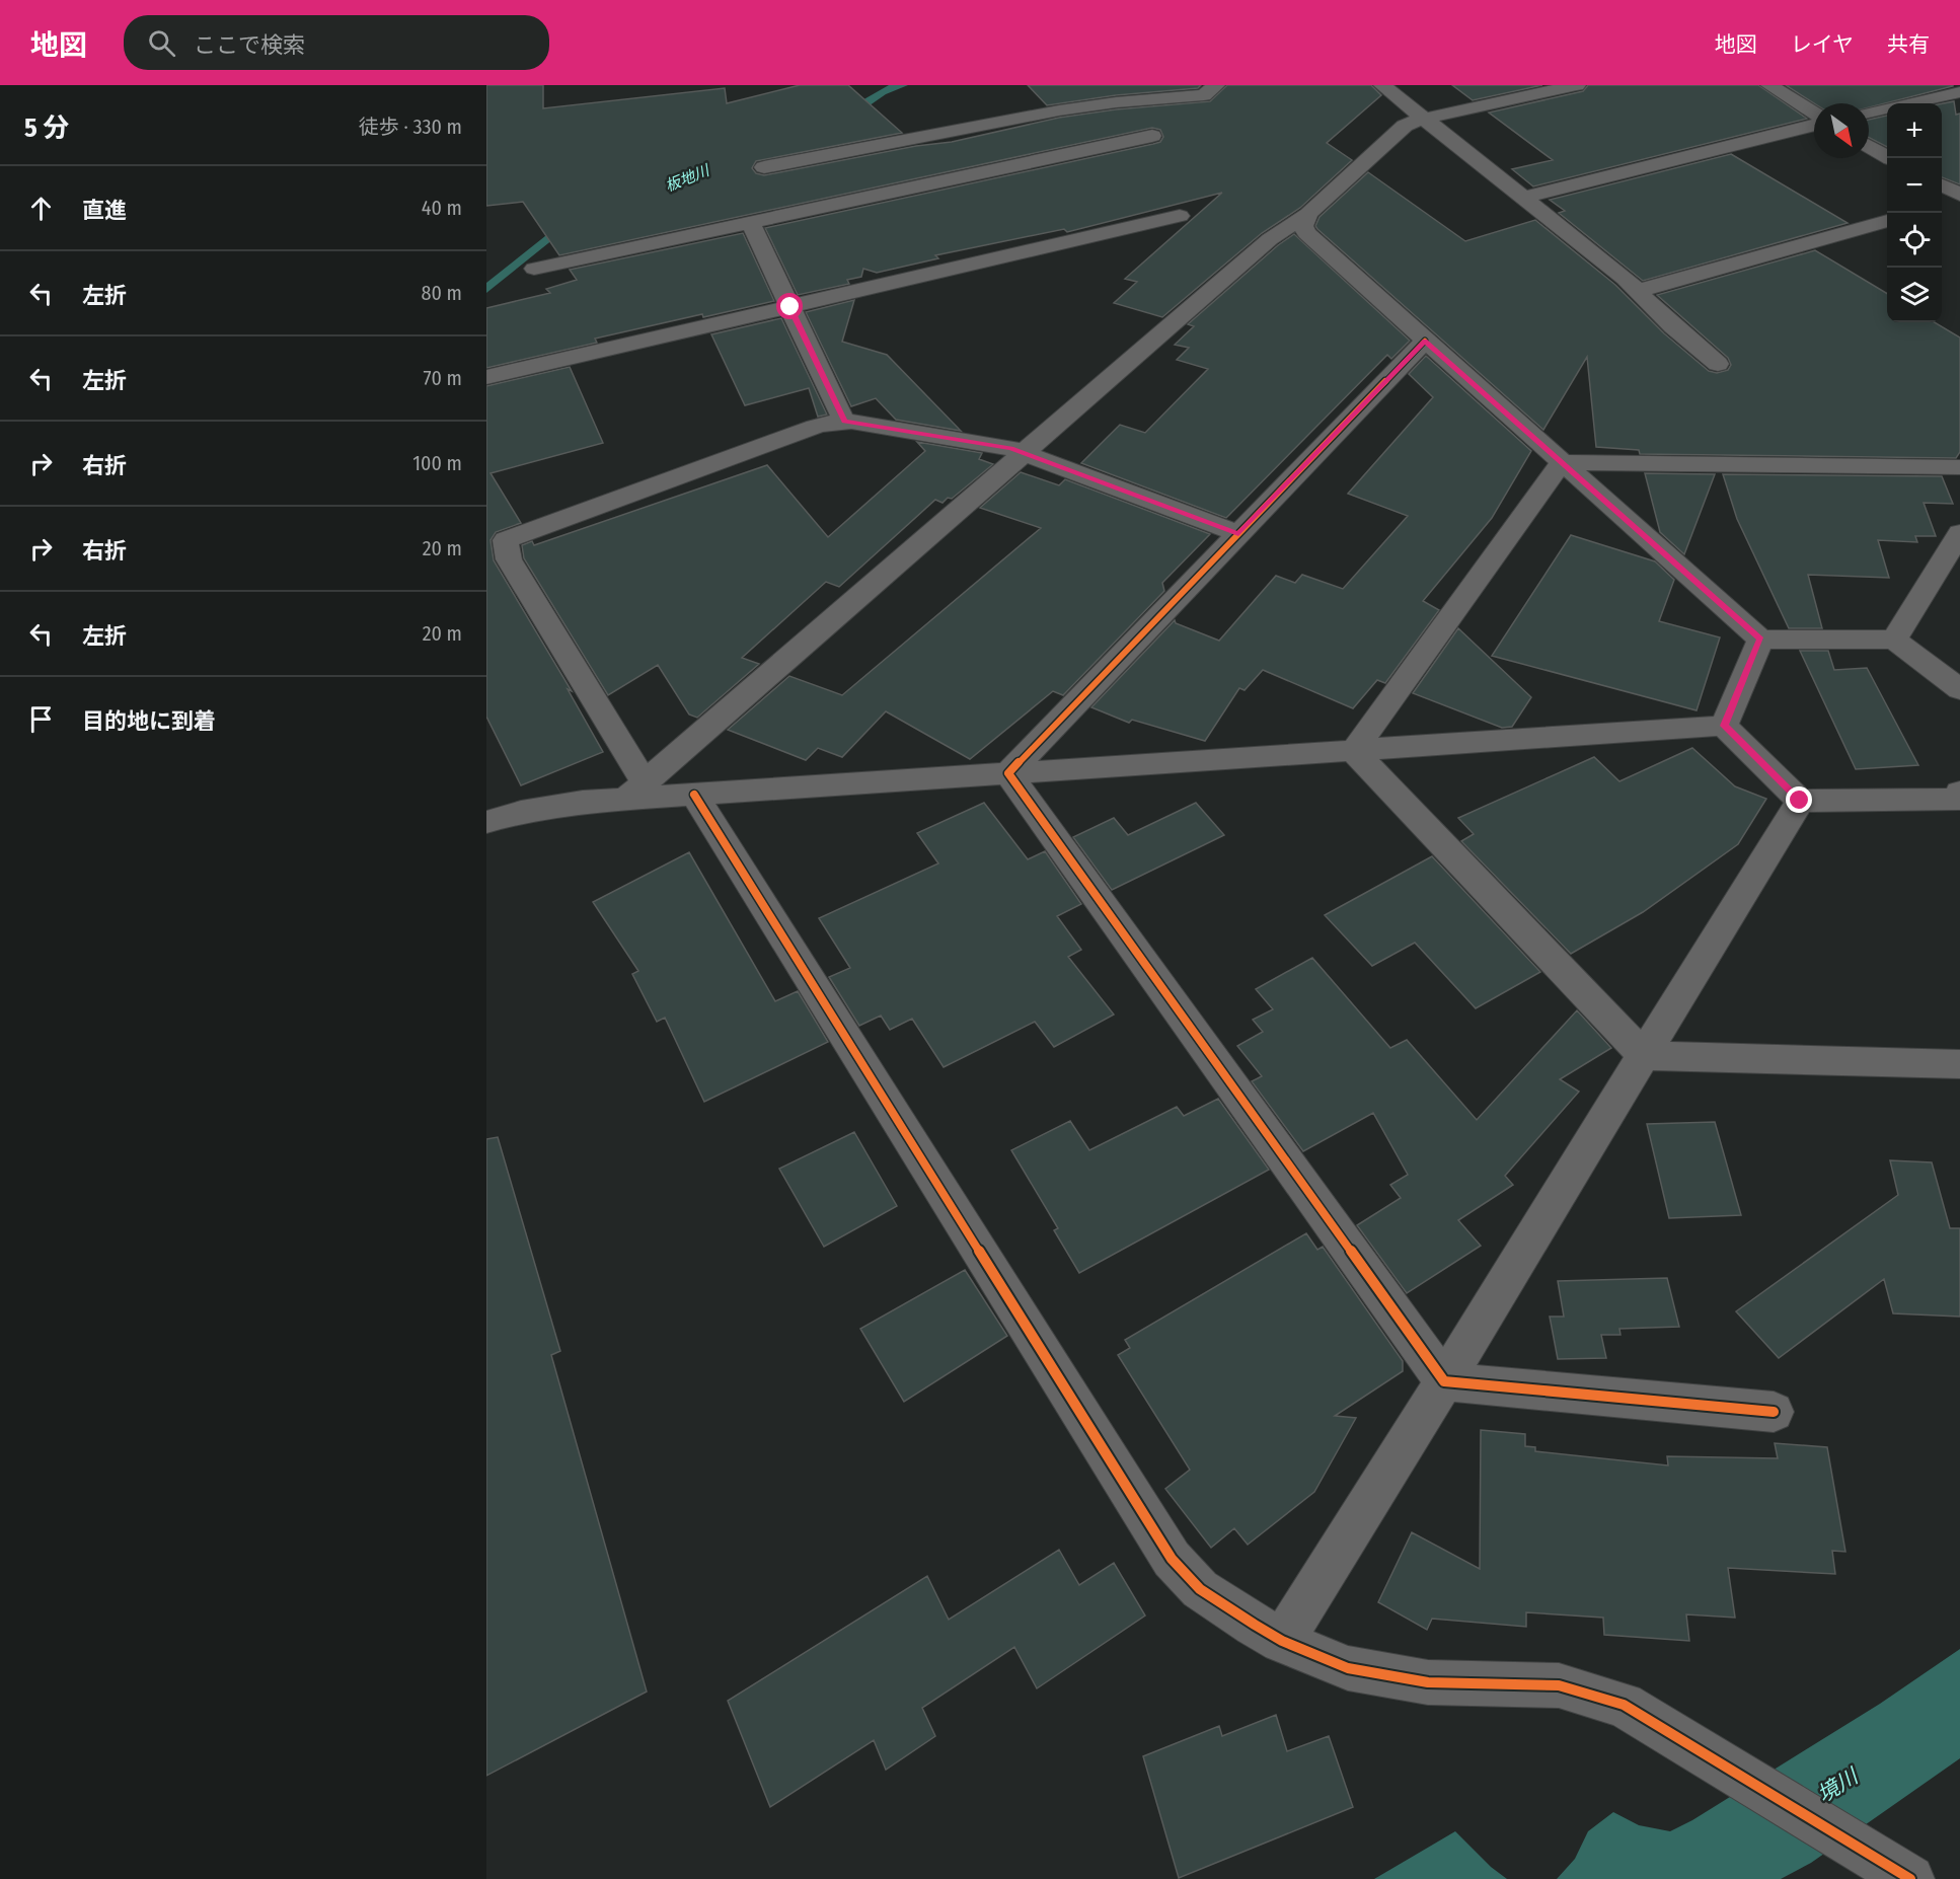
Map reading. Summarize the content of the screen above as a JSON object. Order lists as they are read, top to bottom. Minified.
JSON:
{"water":["板地川","境川"],"north":"bottom right","page":{"header":"地図","search":"ここで検索","nav":["地図","レイヤ","共有"],"heading":["5 分","徒歩 · 330 m"],"map_buttons":["+","−"],"list":[["直進","40 m"],["左折","80 m"],["左折","70 m"],["右折","100 m"],["右折","20 m"],["左折","20 m"],"目的地に到着"]}}
